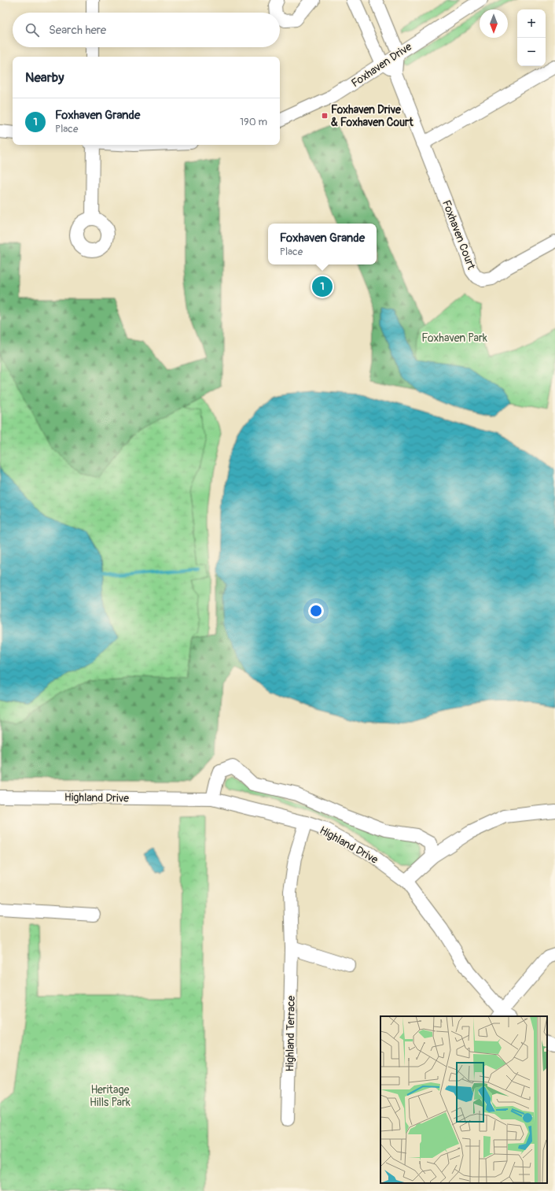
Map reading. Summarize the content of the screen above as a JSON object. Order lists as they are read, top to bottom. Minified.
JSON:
{"streets":{"street":["Foxhaven Drive","Foxhaven Court","Highland Drive","Highland Terrace"]},"crossings":[["Highland Drive","Highland Terrace"]],"parks":["Foxhaven Park","Heritage Hills Park"],"places":{"transit":["Foxhaven Drive & Foxhaven Court"]},"north":"bottom","page":{"map_buttons":["+","−"],"search":"Search here","heading":"Nearby","list":[{"mark":"1","name":"Foxhaven Grande","note":"Place","value":"190 m"}],"popup":["Foxhaven Grande","Place"],"pins":"1"}}
